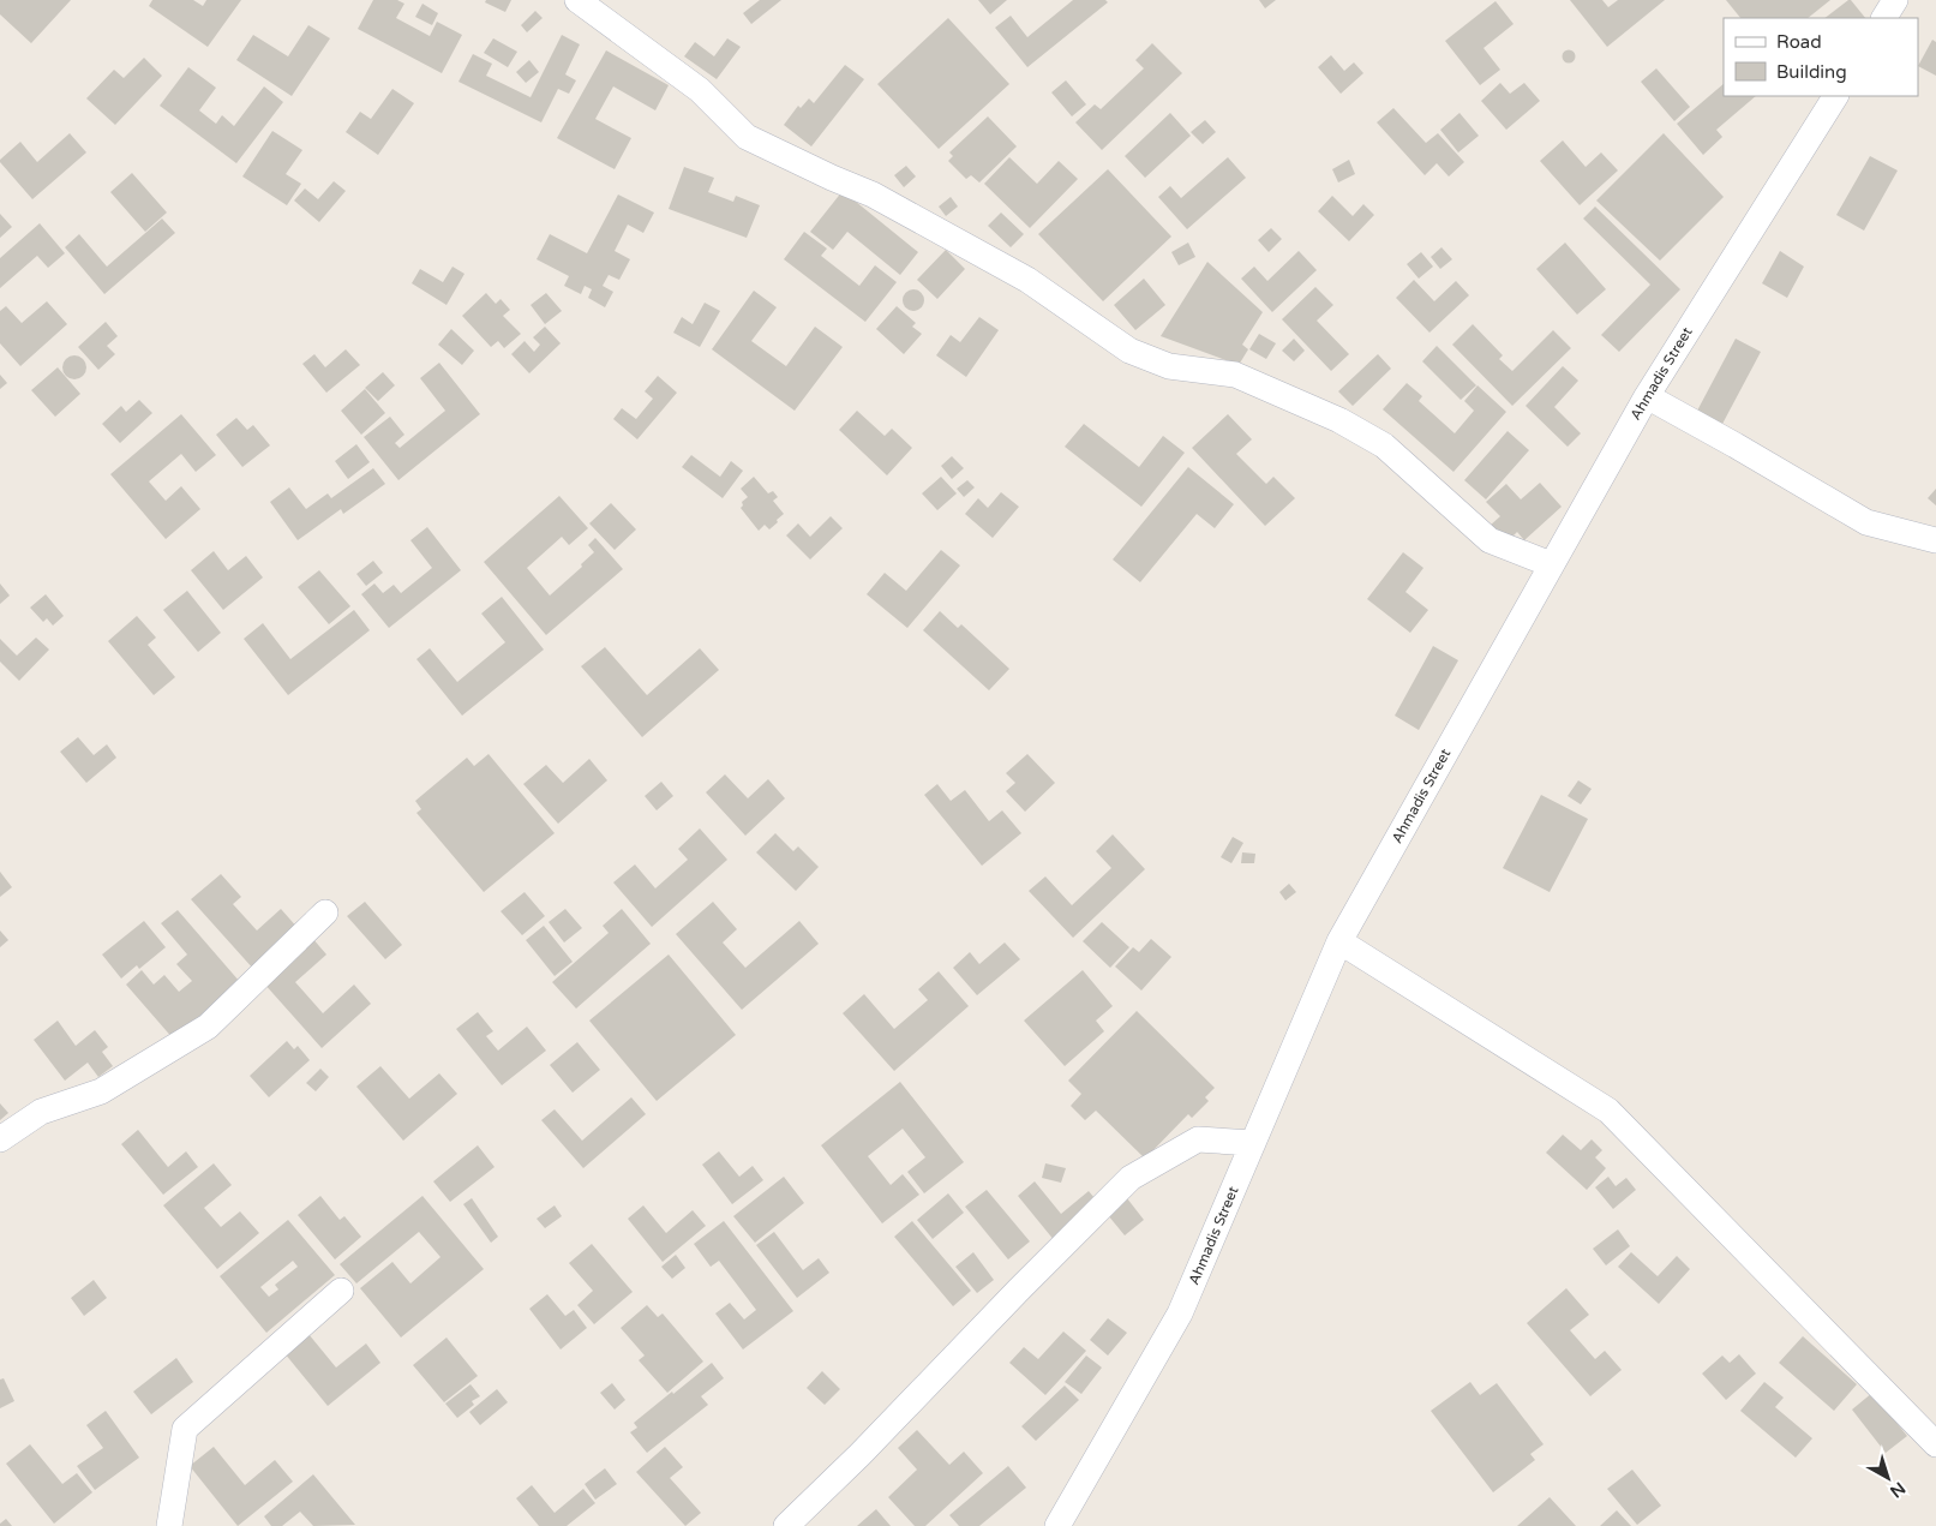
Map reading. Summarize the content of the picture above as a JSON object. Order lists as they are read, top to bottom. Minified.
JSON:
{"streets":{"street":["Ahmadis Street"]},"legend":["Road","Building"],"north":"bottom right"}
